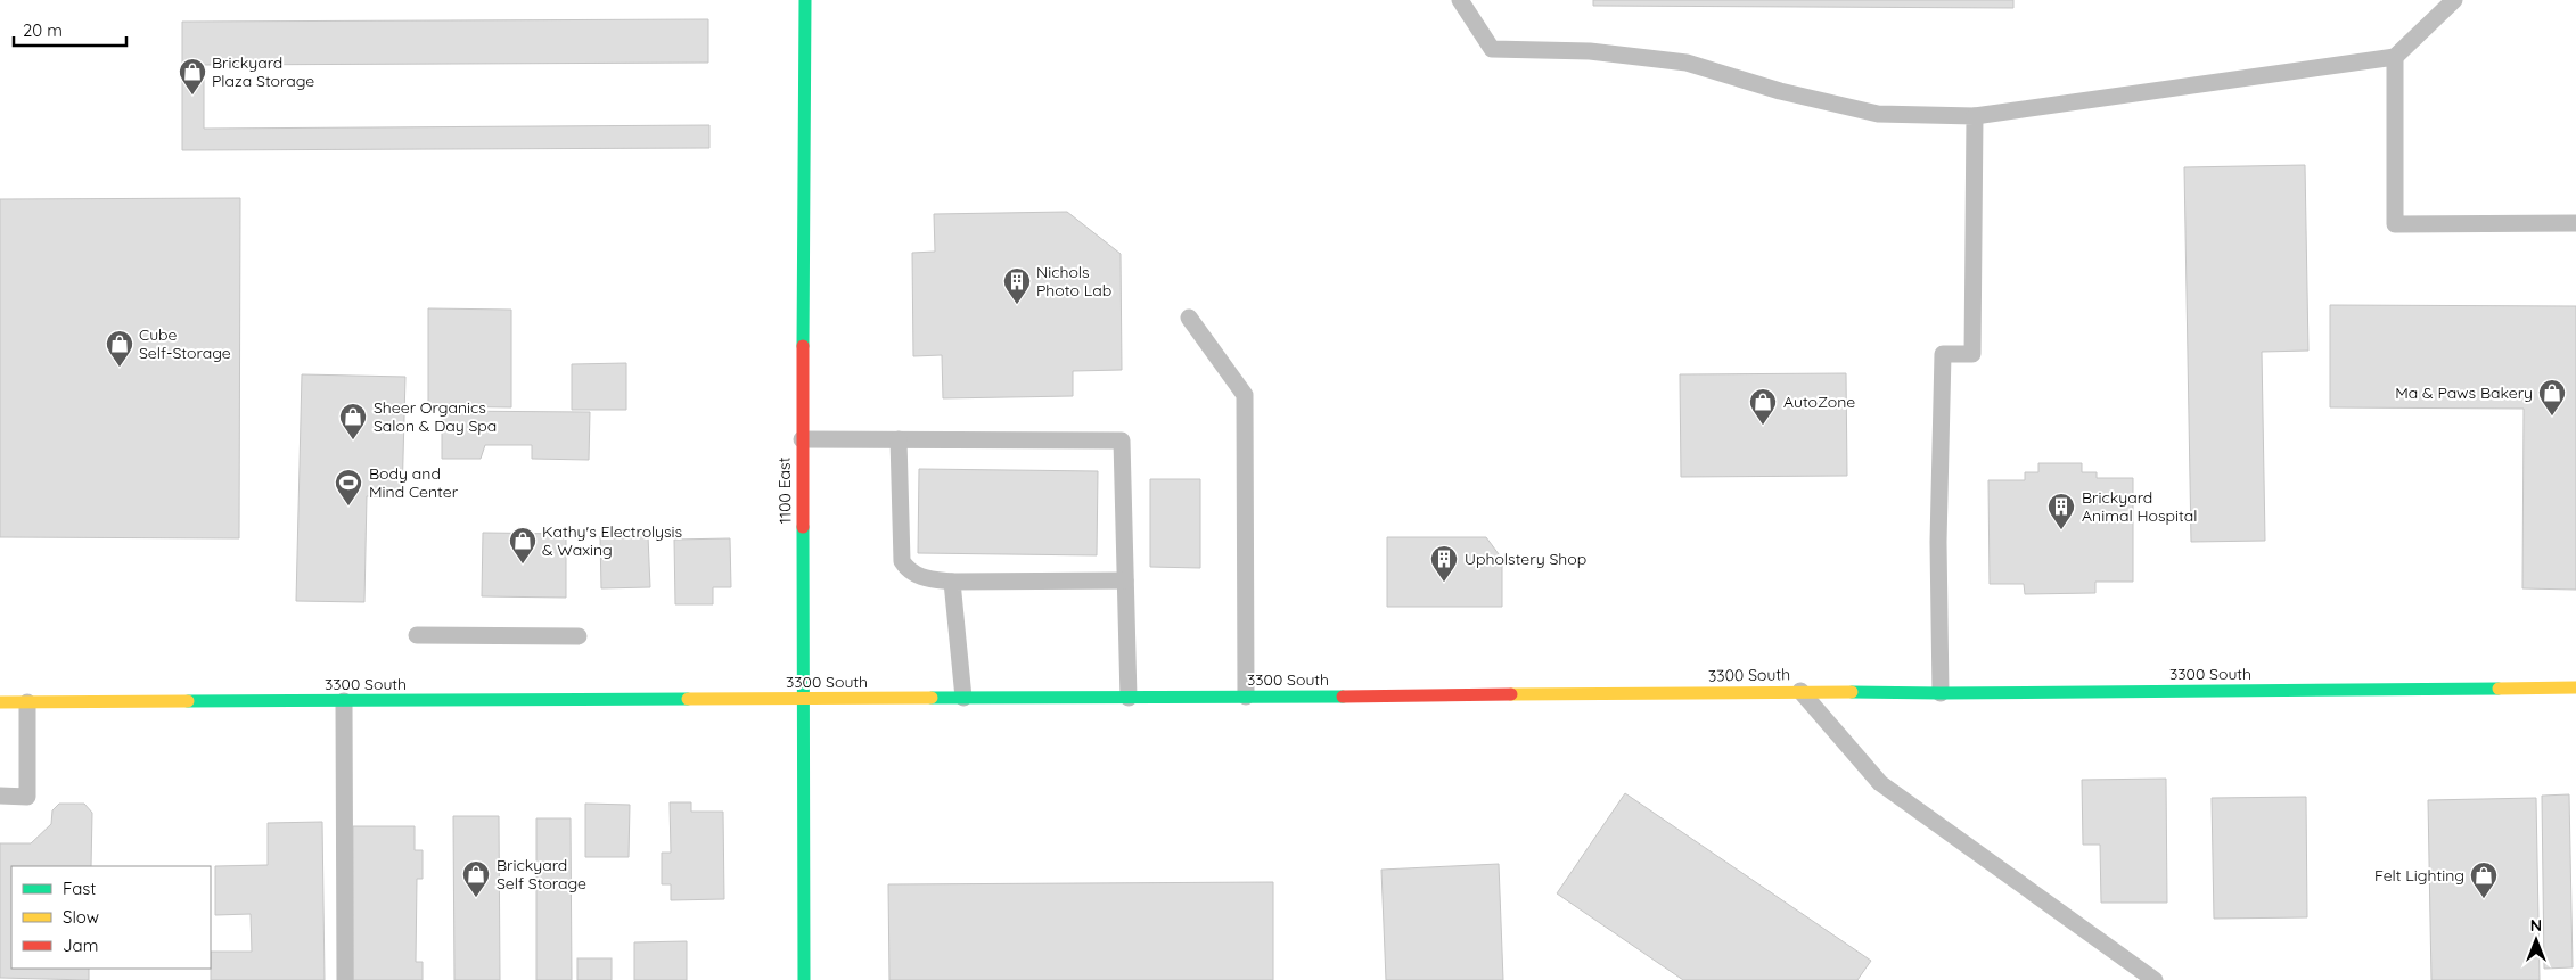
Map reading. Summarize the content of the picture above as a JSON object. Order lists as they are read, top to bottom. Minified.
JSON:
{"streets":{"main road":["1100 East","3300 South"]},"crossings":[["1100 East","3300 South"]],"places":{"shop":["Brickyard Plaza Storage","Cube Self-Storage","Ma & Paws Bakery","AutoZone","Sheer Organics Salon & Day Spa","Kathy's Electrolysis & Waxing","Brickyard Self Storage","Felt Lighting"],"building":["Nichols Photo Lab","Brickyard Animal Hospital","Upholstery Shop"],"sports":["Body and Mind Center"]},"legend":["Fast","Slow","Jam"],"scale_bar":"20 m","north":"top"}
